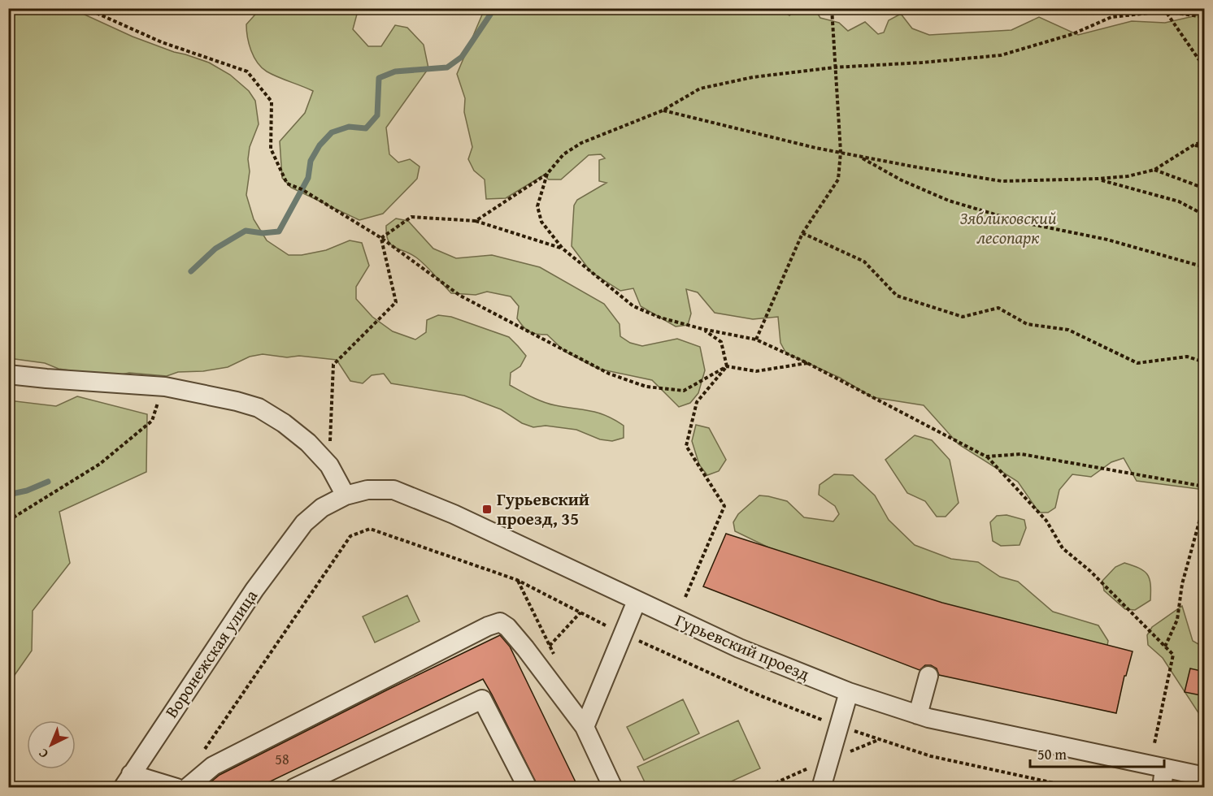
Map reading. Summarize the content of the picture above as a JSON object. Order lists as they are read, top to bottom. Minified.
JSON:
{"streets":{"street":["Гурьевский проезд","Воронежская улица"]},"crossings":[["Гурьевский проезд","Воронежская улица"]],"parks":["Зябликовский лесопарк"],"places":{"transit":["Гурьевский проезд, 35"]},"house_numbers":["58"],"scale_bar":"50 m","north":"bottom left"}
